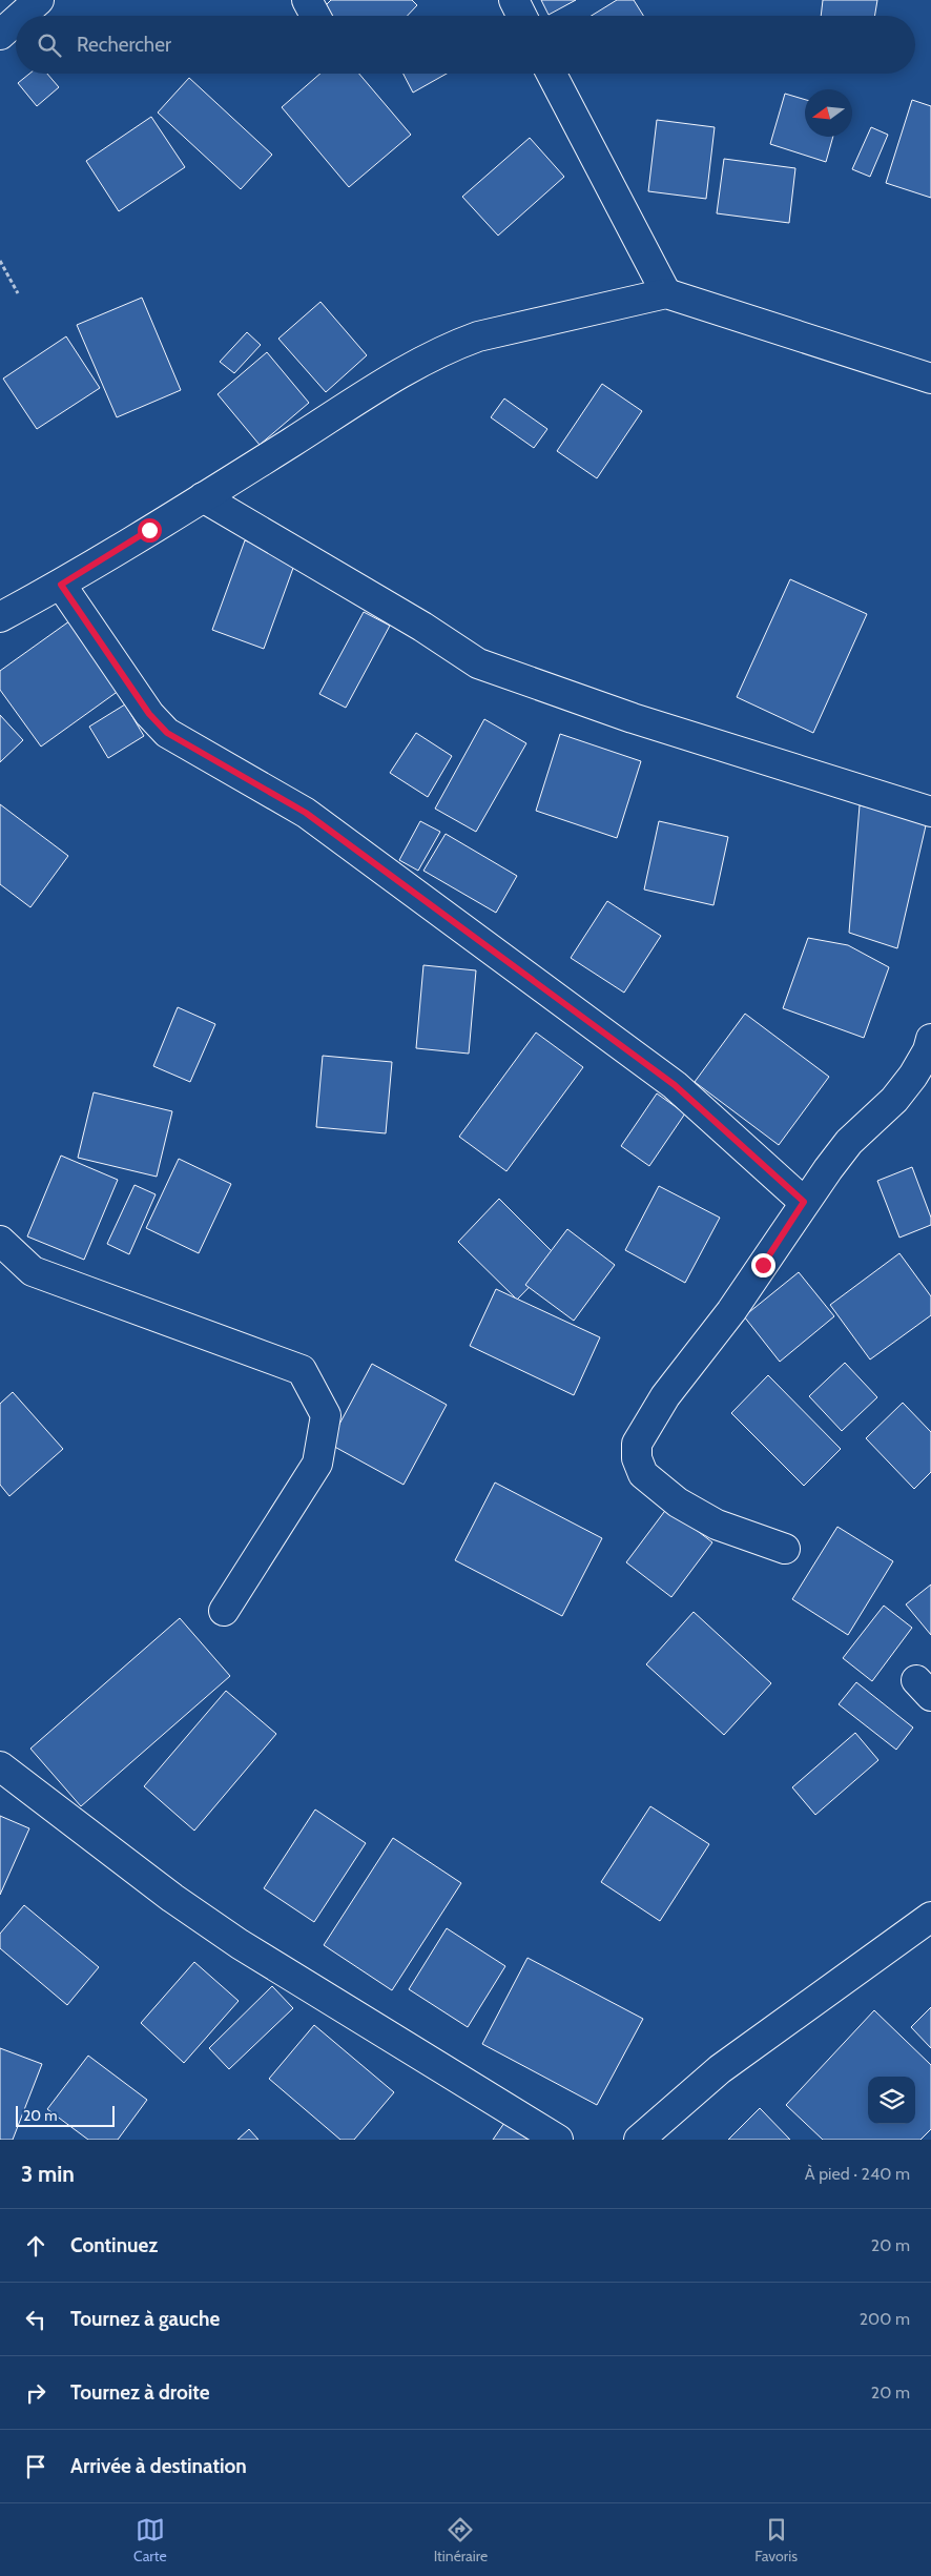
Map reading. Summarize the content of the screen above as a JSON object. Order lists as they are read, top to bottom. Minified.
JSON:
{"scale_bar":"20 m","north":"left","page":{"search":"Rechercher","scale":"20 m","heading":["3 min","À pied · 240 m"],"list":[["Continuez","20 m"],["Tournez à gauche","200 m"],["Tournez à droite","20 m"],"Arrivée à destination"],"nav":["Carte","Itinéraire","Favoris"]}}
